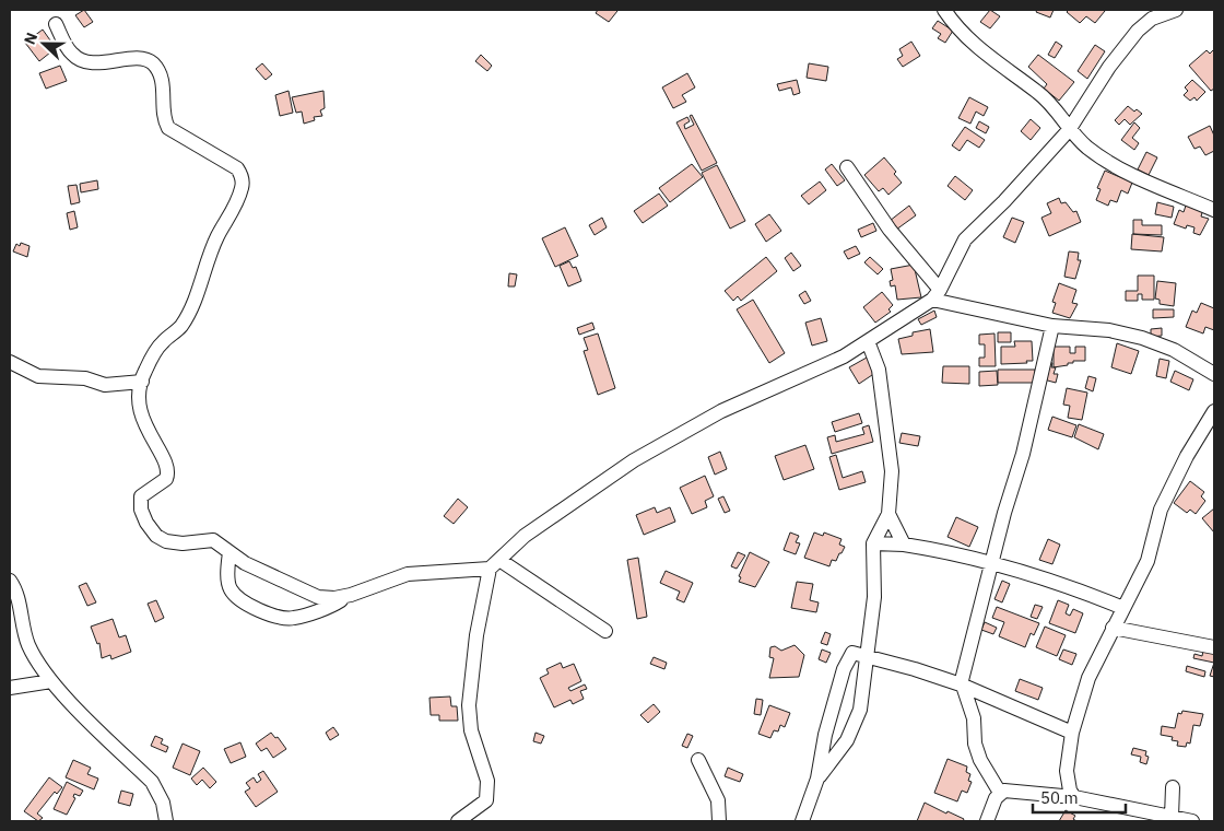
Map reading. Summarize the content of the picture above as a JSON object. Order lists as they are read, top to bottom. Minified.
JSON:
{"scale_bar":"50 m","north":"left"}
